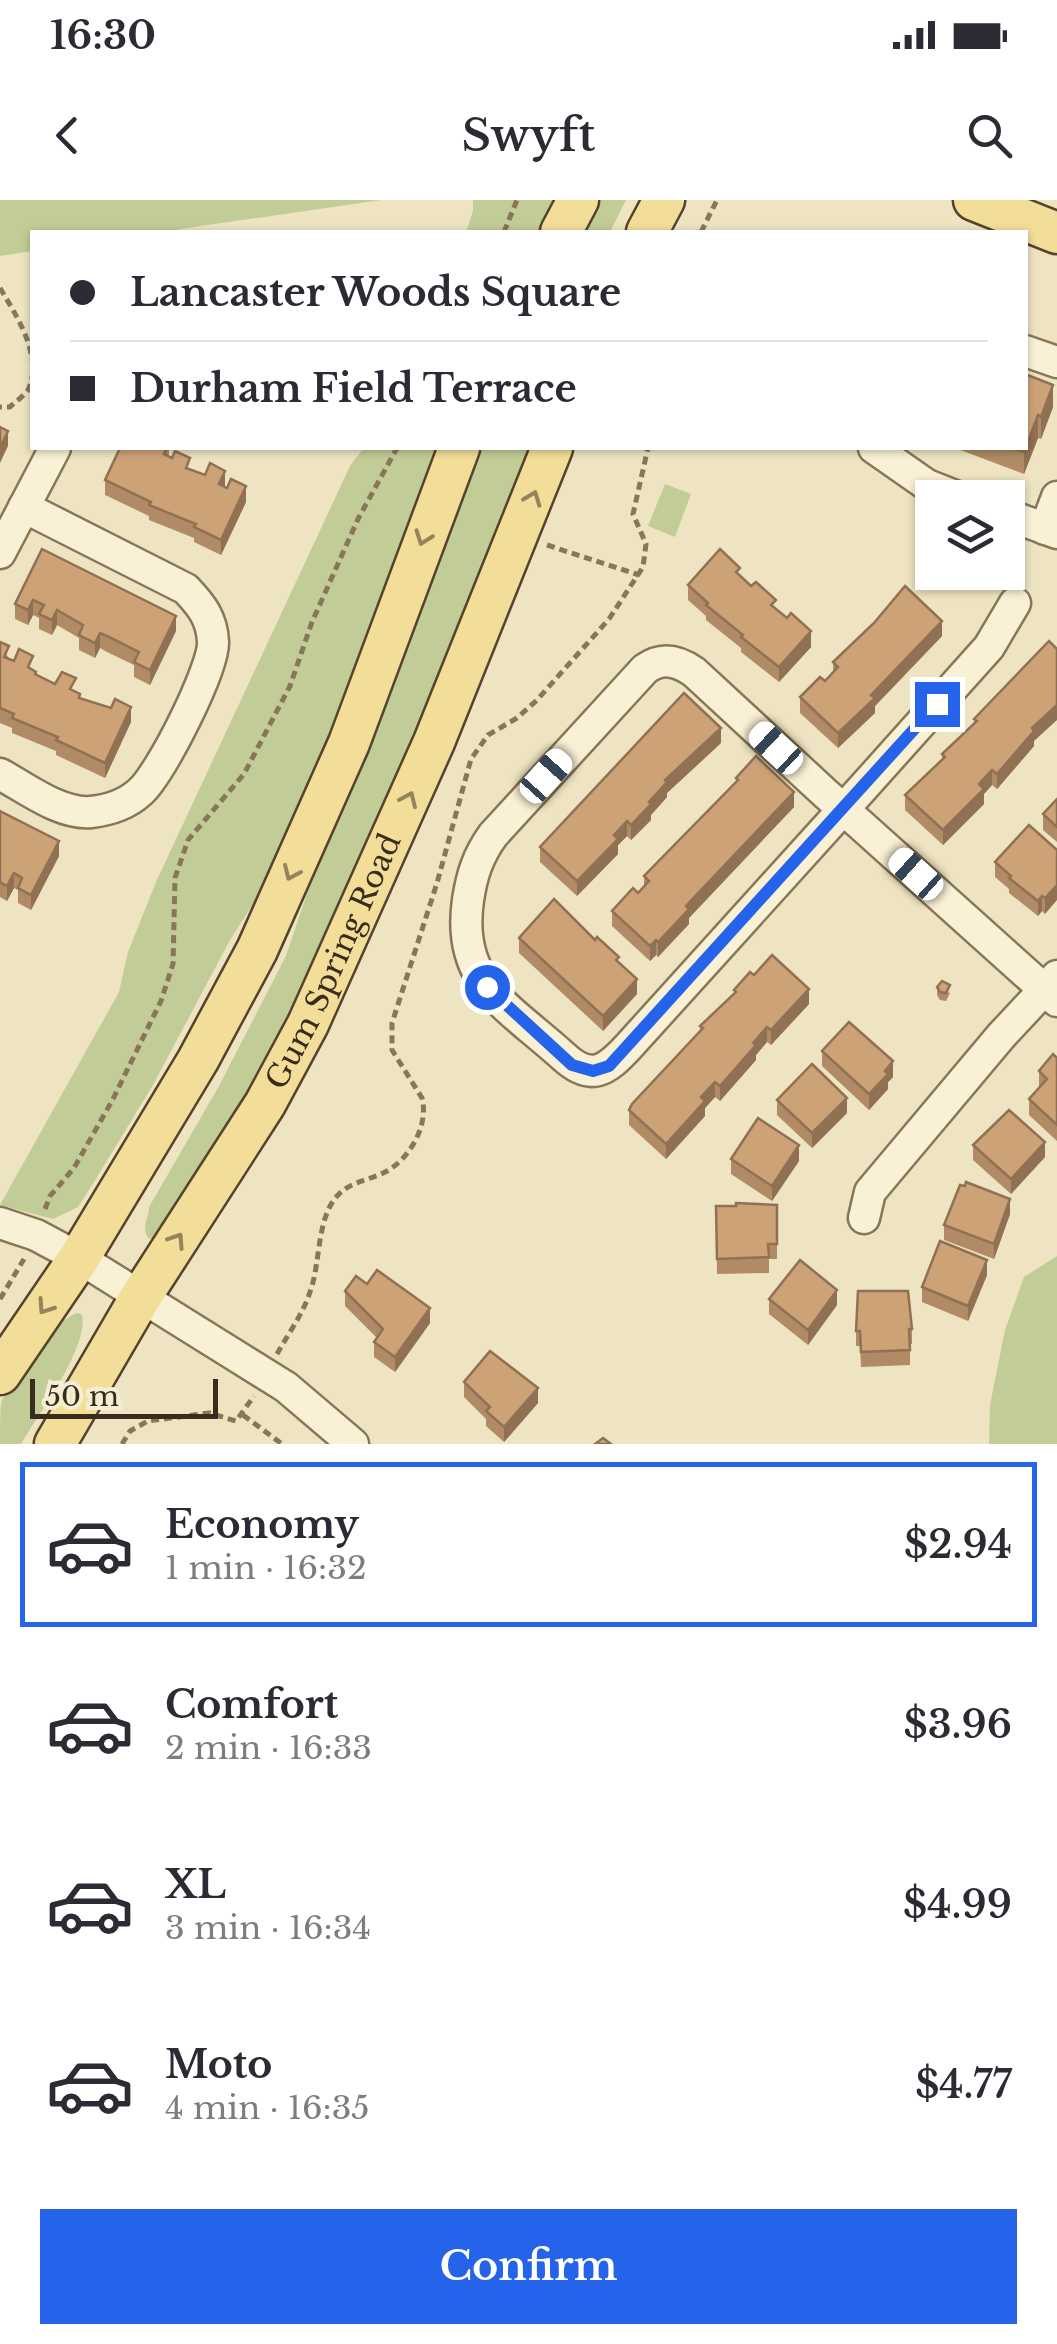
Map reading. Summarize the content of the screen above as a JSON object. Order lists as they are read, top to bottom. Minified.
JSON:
{"streets":{"main road":["Gum Spring Road"]},"scale_bar":"50 m","page":{"status":"16:30","header":"Swyft","banner":["Lancaster Woods Square","Durham Field Terrace"],"scale":"50 m","list":[{"name":"Economy","note":"1 min · 16:32","value":"$2.94"},{"name":"Comfort","note":"2 min · 16:33","value":"$3.96"},{"name":"XL","note":"3 min · 16:34","value":"$4.99"},{"name":"Moto","note":"4 min · 16:35","value":"$4.77"}],"buttons":"Confirm"}}
